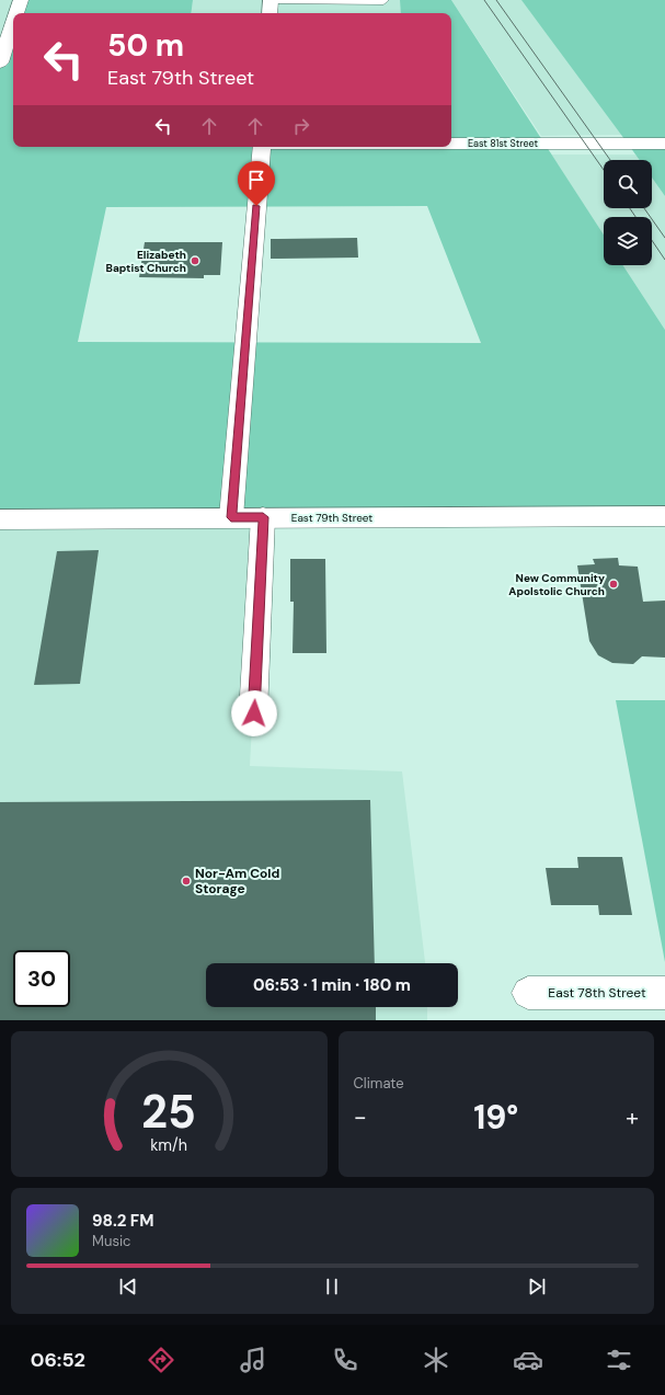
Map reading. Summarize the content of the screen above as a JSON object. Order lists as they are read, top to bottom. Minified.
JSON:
{"streets":{"street":["East 81st Street","East 79th Street","East 78th Street"]},"places":["Elizabeth Baptist Church","New Community Apolstolic Church","Nor-Am Cold Storage"],"page":{"turn":["50 m","East 79th Street"],"limit":"30","trip":"06:53 · 1 min · 180 m","tile":"Climate","heat":["−","19°","+"],"song":["98.2 FM","Music"],"tabs":"06:52","gauge":["25","km/h"]}}
